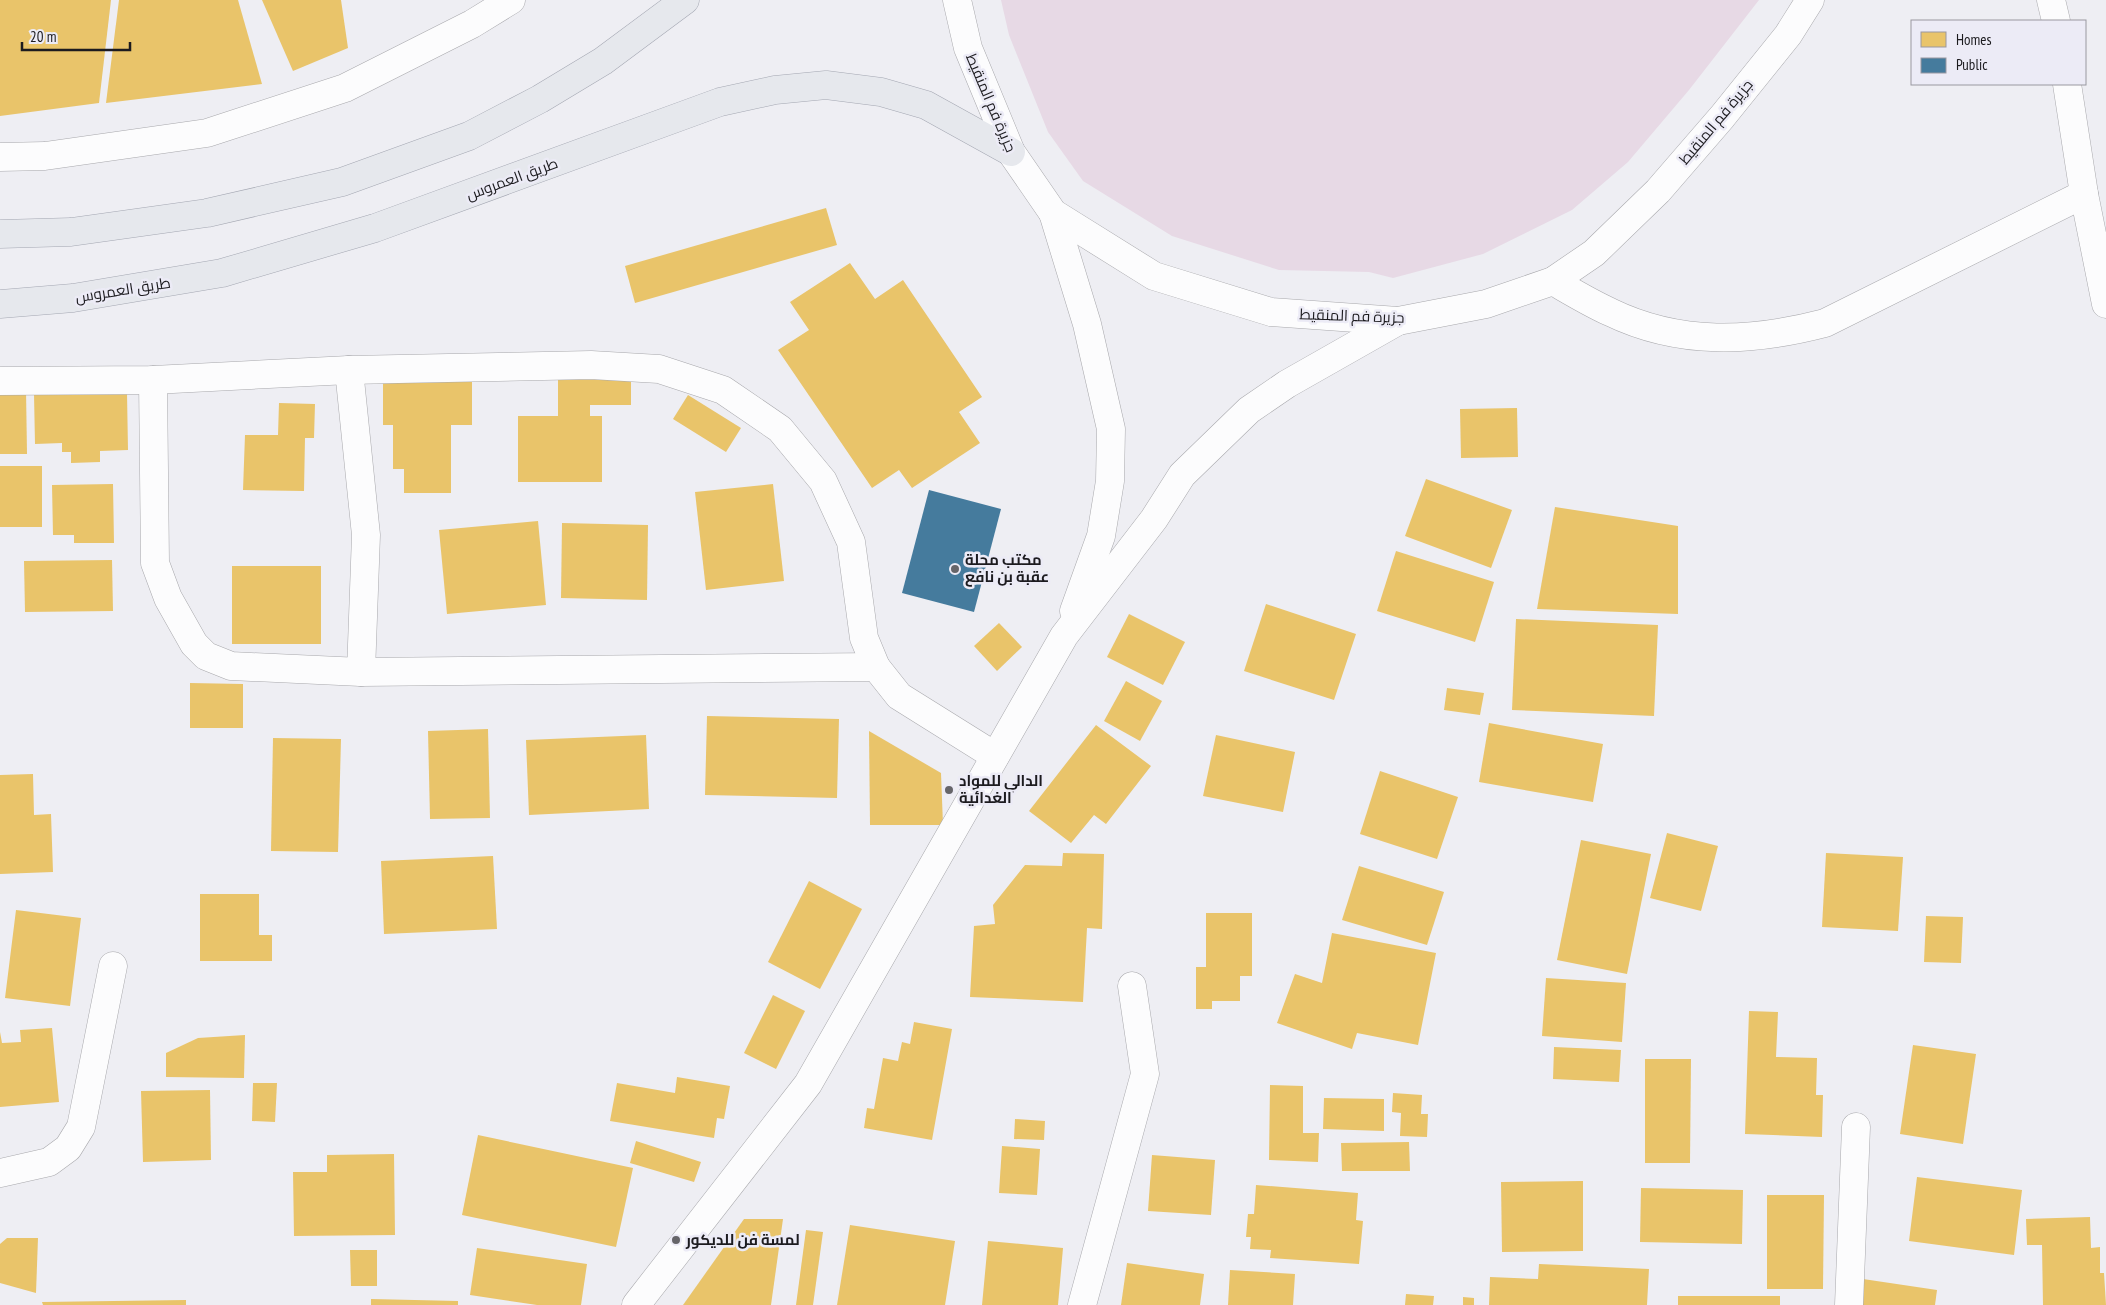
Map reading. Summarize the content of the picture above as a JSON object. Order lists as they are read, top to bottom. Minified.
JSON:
{"streets":{"main road":["طريق العمروس"],"street":["جزيرة فم المنقيط"]},"crossings":[["جزيرة فم المنقيط","طريق العمروس"]],"places":["مكتب محلة عقبة بن نافع","الدالي للمواد الغدائية","لمسة فن للديكور"],"legend":["Homes","Public"],"scale_bar":"20 m"}
